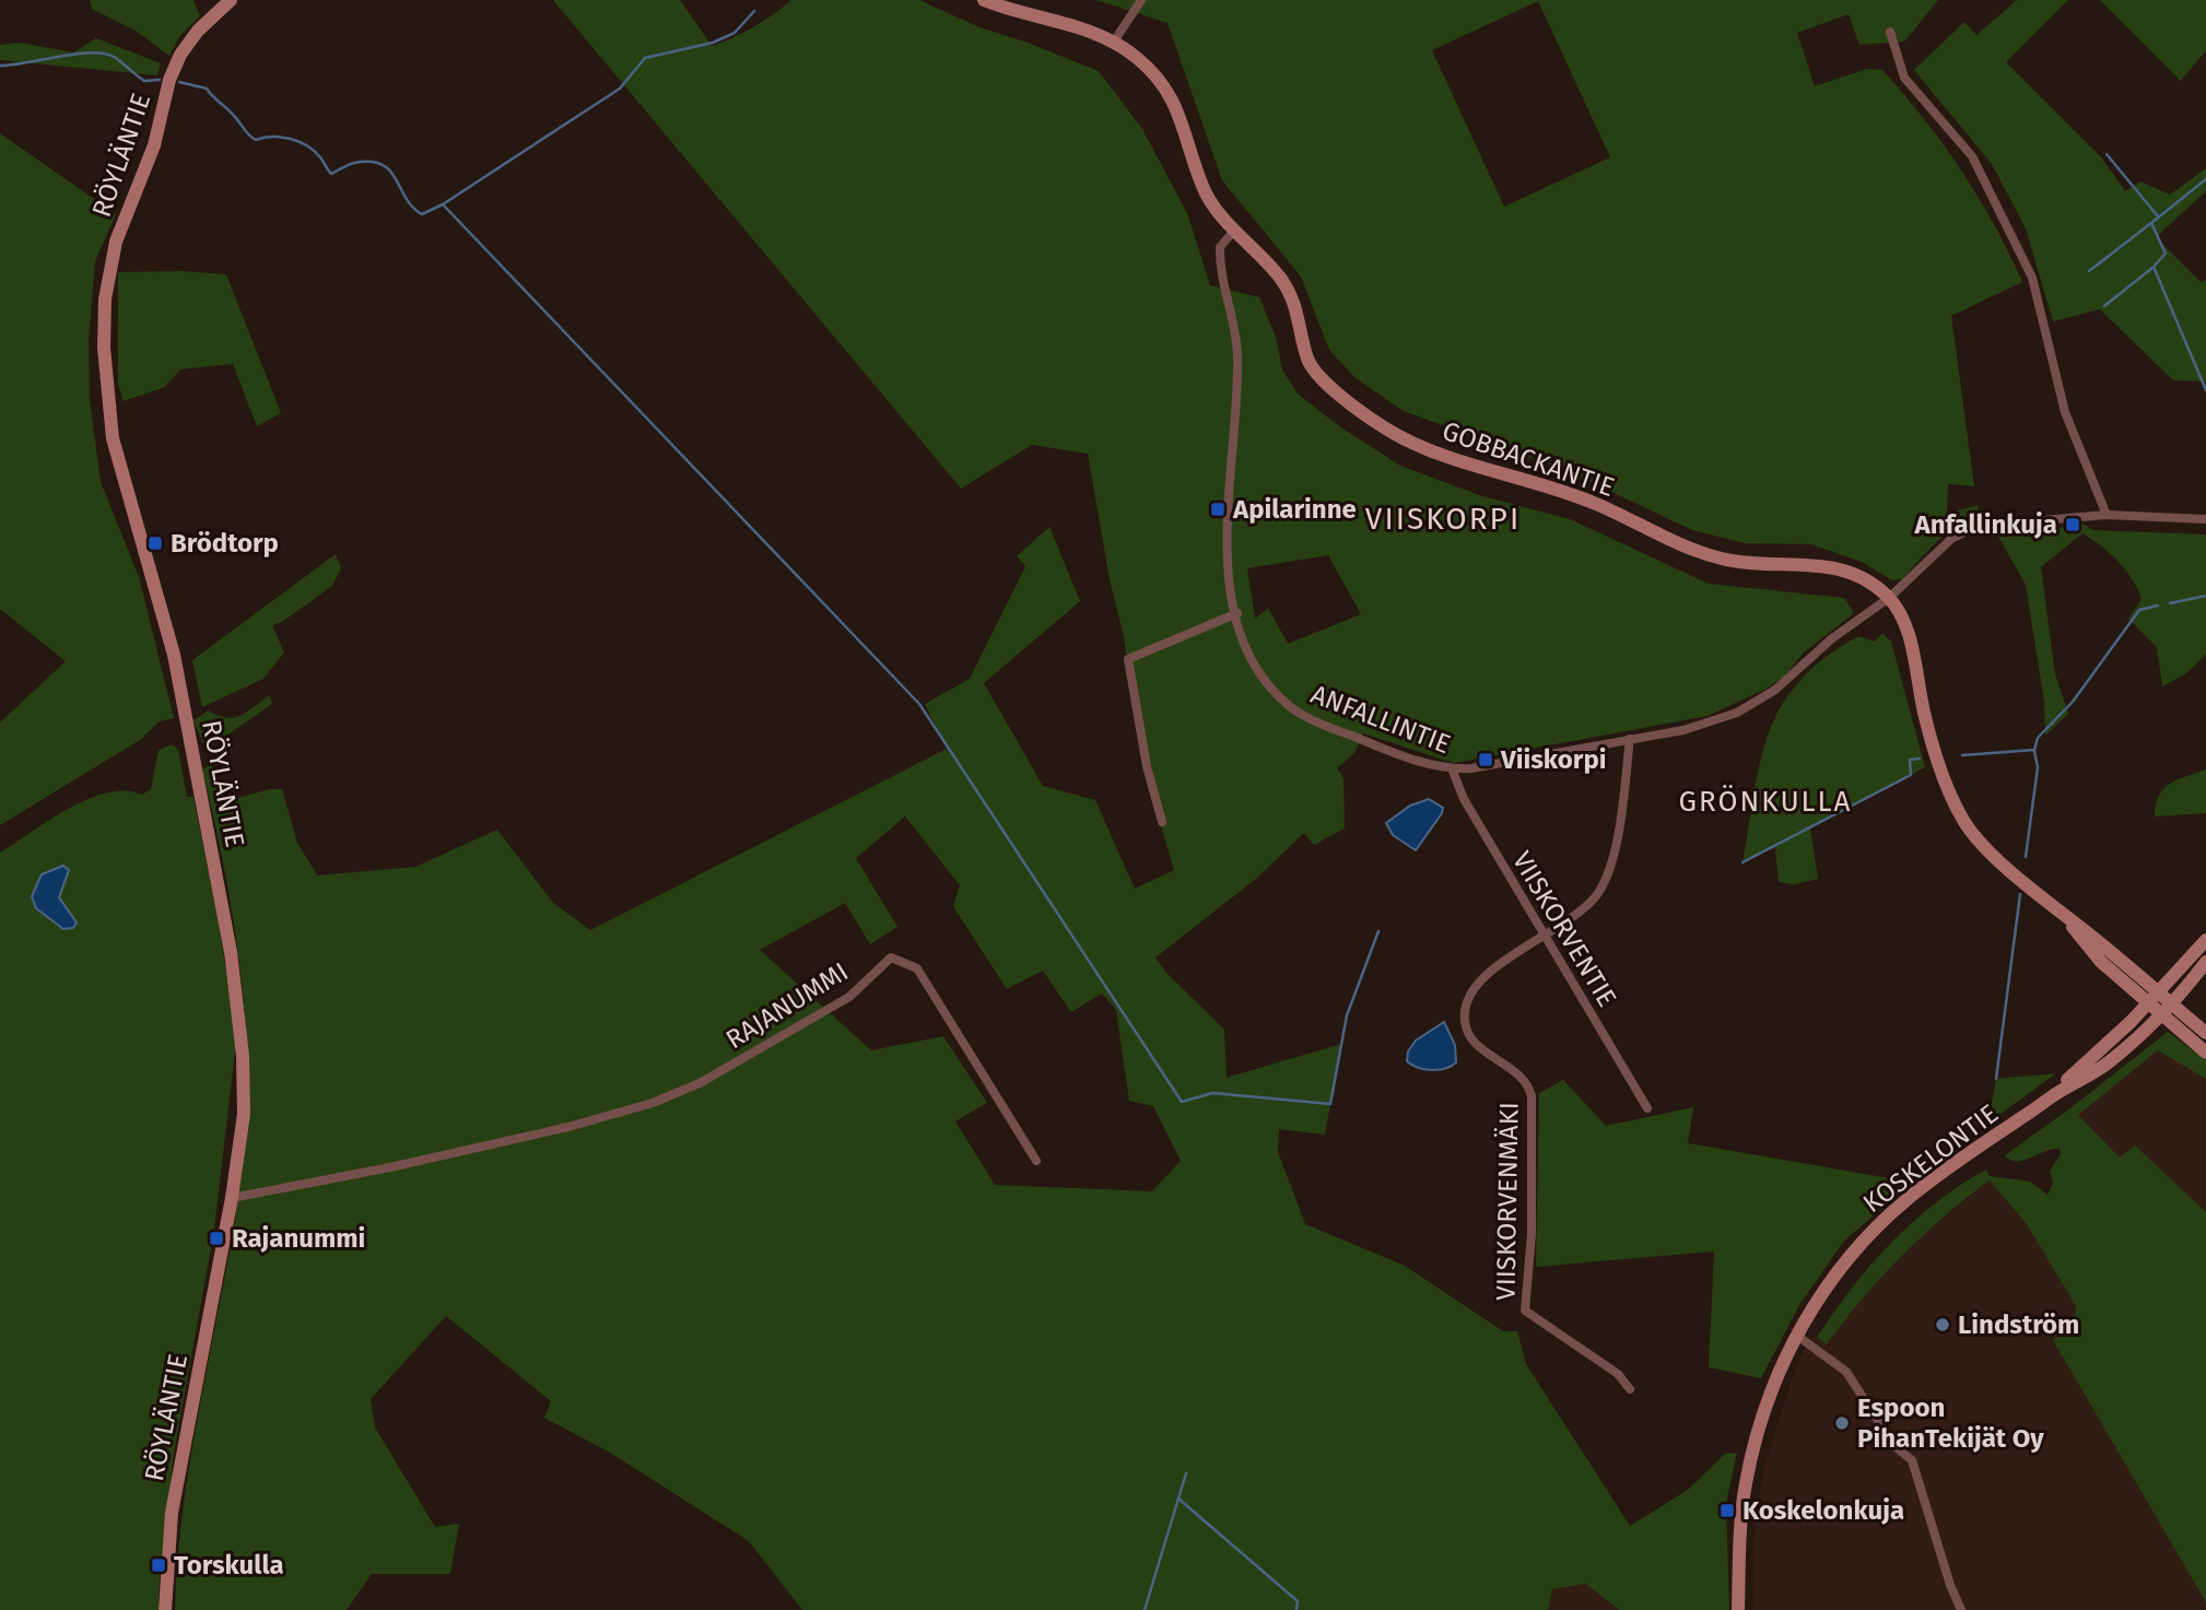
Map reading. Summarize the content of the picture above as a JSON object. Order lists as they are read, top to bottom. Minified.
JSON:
{"streets":{"street":["RÖYLÄNTIE","GOBBACKANTIE","ANFALLINTIE","VIISKORVENTIE","RAJANUMMI","KOSKELONTIE","VIISKORVENMÄKI"]},"crossings":[["RÖYLÄNTIE","RAJANUMMI"],["GOBBACKANTIE","ANFALLINTIE"],["GOBBACKANTIE","KOSKELONTIE"],["ANFALLINTIE","VIISKORVENTIE"],["ANFALLINTIE","VIISKORVENMÄKI"],["VIISKORVENTIE","VIISKORVENMÄKI"]],"districts":["VIISKORPI","GRÖNKULLA"],"places":{"transit":["Apilarinne","Anfallinkuja","Brödtorp","Viiskorpi","Rajanummi","Koskelonkuja","Torskulla"],"other":["Lindström","Espoon PihanTekijät Oy"]}}
